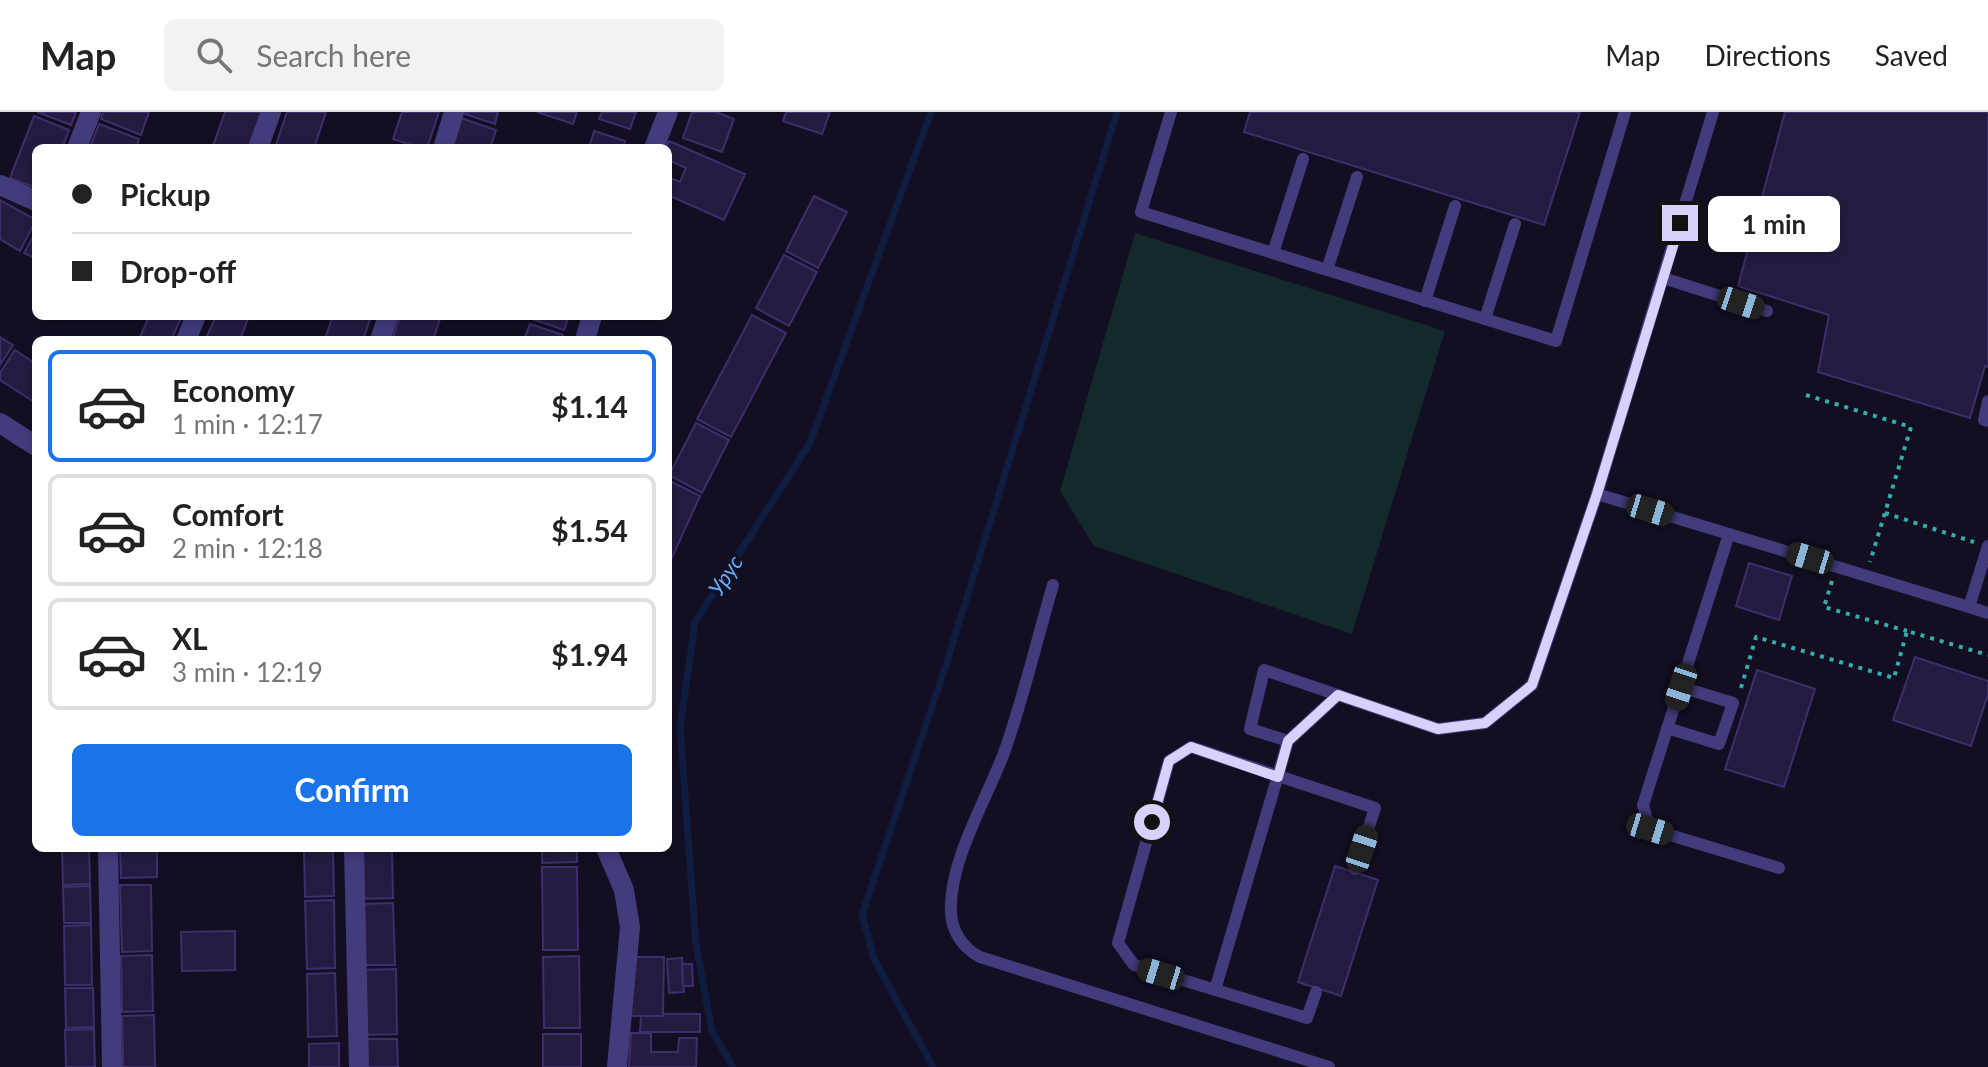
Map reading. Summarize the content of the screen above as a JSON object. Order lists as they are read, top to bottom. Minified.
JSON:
{"water":["Урус"],"page":{"header":"Map","search":"Search here","nav":["Map","Directions","Saved"],"banner":["Pickup","Drop-off"],"bubble":"1 min","list":[{"name":"Economy","note":"1 min · 12:17","value":"$1.14"},{"name":"Comfort","note":"2 min · 12:18","value":"$1.54"},{"name":"XL","note":"3 min · 12:19","value":"$1.94"}],"buttons":"Confirm"}}
